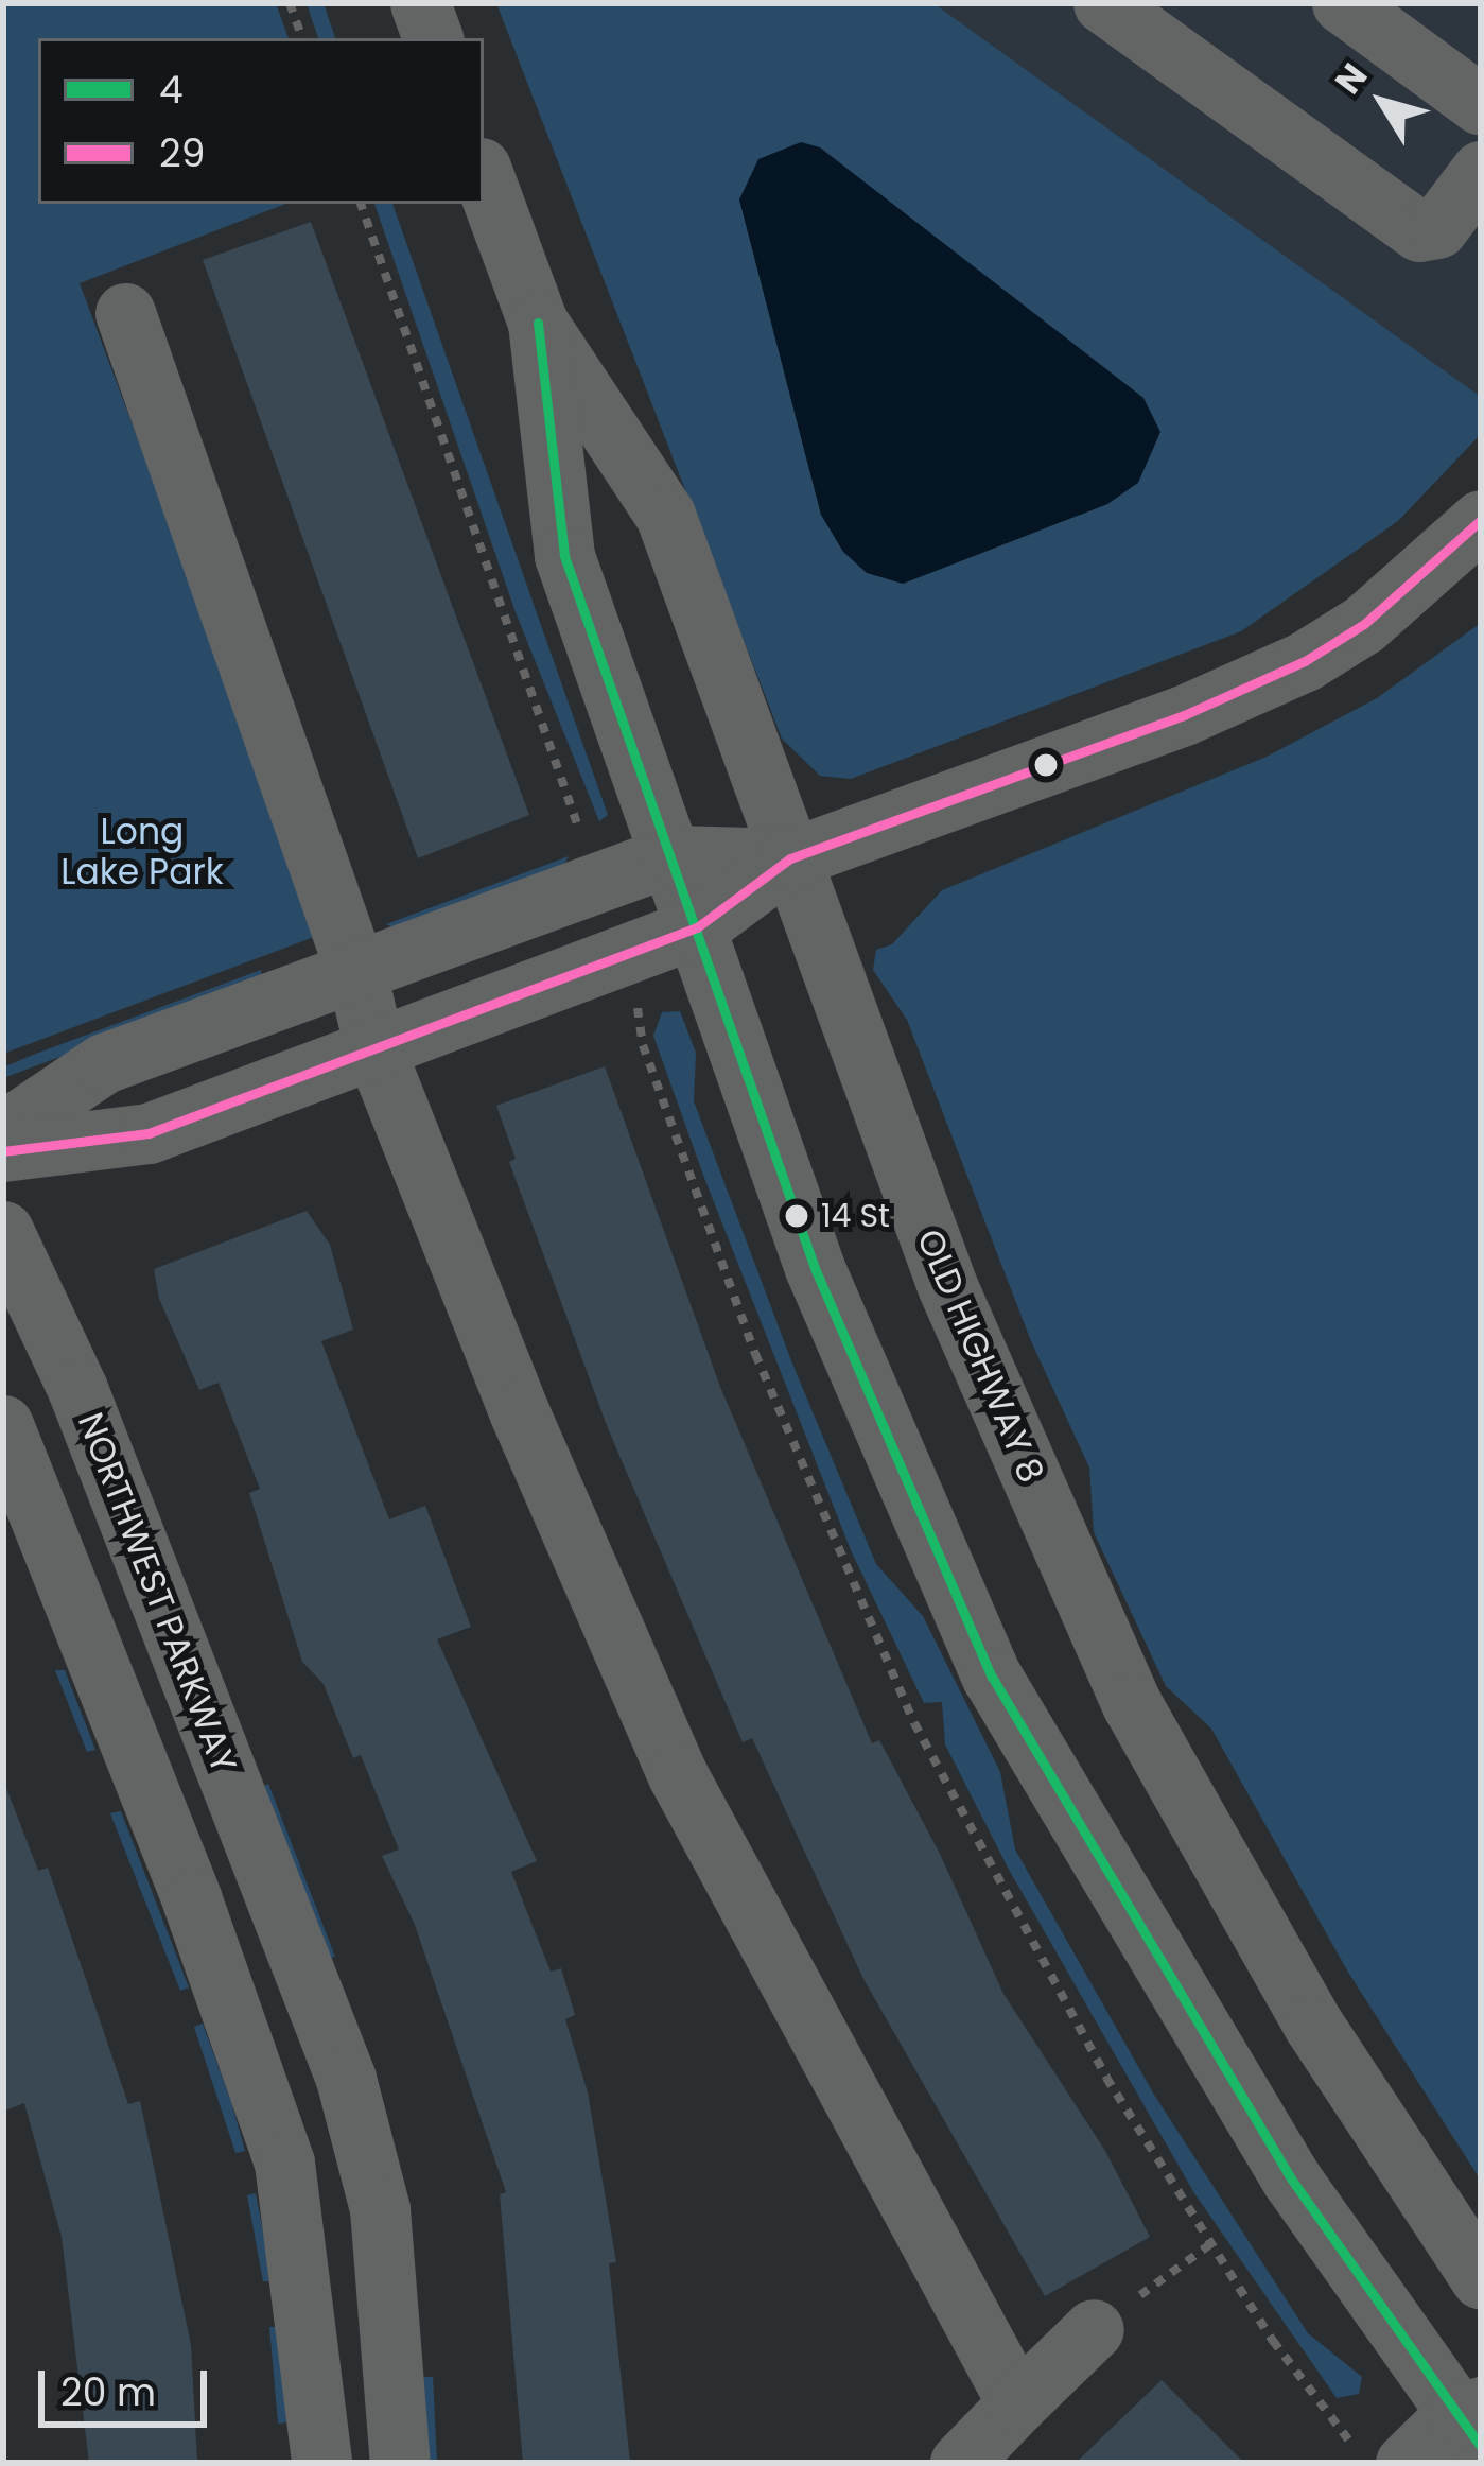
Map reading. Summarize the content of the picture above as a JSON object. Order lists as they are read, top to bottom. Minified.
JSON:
{"streets":{"street":["OLD HIGHWAY 8","NORTHWEST PARKWAY"]},"parks":["Long Lake Park"],"places":["14 St"],"lines":["transit line 4","transit line 29"],"legend":["4","29"],"scale_bar":"20 m","north":"top left"}
